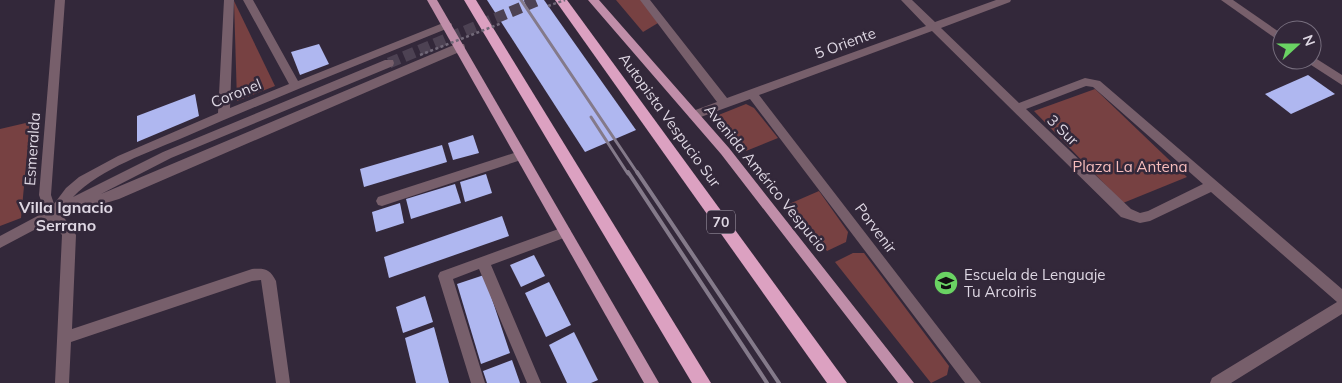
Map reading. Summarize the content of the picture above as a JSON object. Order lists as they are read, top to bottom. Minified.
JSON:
{"streets":{"highway":["Autopista Vespucio Sur","70"],"main road":["Avenida Américo Vespucio"],"street":["5 Oriente","Coronel","3 Sur","Esmeralda","Porvenir"]},"crossings":[["5 Oriente","3 Sur"],["5 Oriente","Avenida Américo Vespucio"],["5 Oriente","Porvenir"],["Coronel","Esmeralda"]],"districts":["Villa Ignacio Serrano"],"parks":["Plaza La Antena"],"places":{"school or university":["Escuela de Lenguaje Tu Arcoiris"]},"north":"right"}
